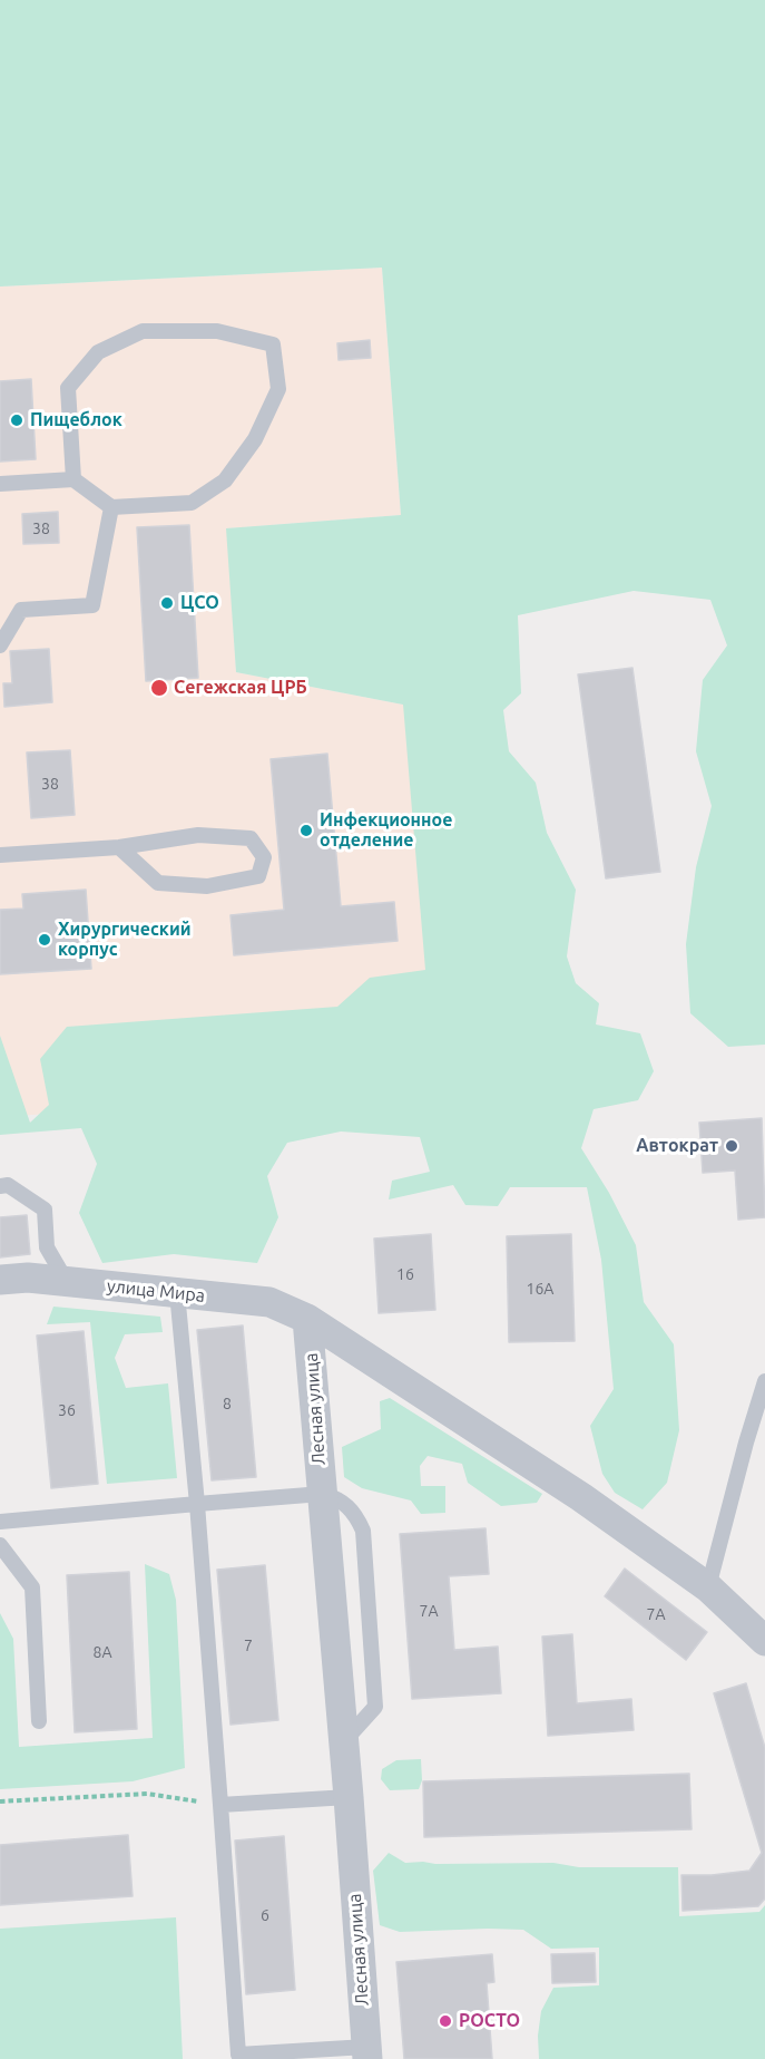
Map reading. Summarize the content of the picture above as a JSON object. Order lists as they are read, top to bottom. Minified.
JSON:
{"streets":{"street":["улица Мира","Лесная улица"]},"crossings":[["улица Мира","Лесная улица"]],"places":["Пищеблок","ЦСО","Сегежская ЦРБ","Инфекционное отделение","Хирургический корпус","Автократ","РОСТО"],"house_numbers":["38","38","16","16А","8","36","7А","7А","7","8А","6"]}
